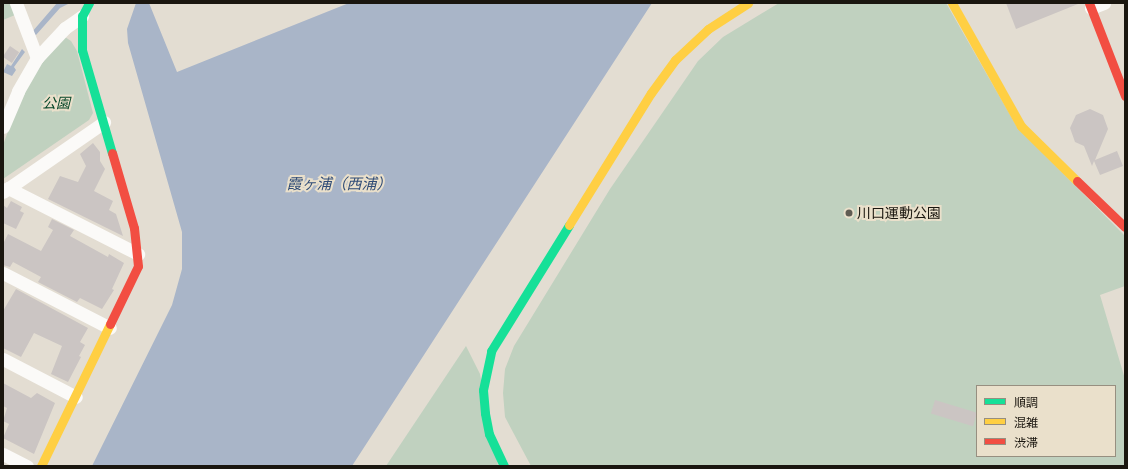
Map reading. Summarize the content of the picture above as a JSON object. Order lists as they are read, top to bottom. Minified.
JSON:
{"water":["霞ヶ浦（西浦）"],"parks":["公園"],"places":["川口運動公園"],"legend":["順調","混雑","渋滞"]}
